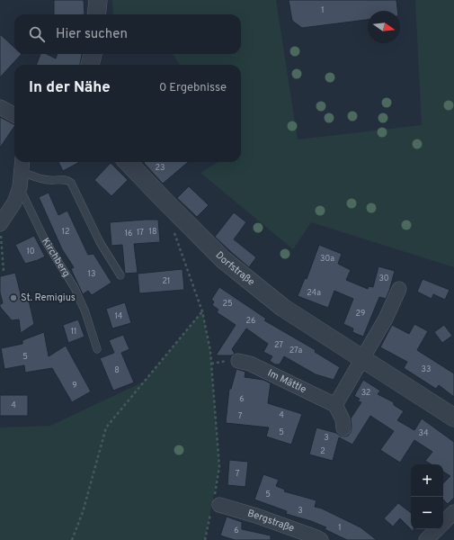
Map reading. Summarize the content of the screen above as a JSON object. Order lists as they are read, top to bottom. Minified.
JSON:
{"streets":{"street":["Dorfstraße","Im Mättle","Bergstraße"],"lane":["Kirchberg"]},"places":["St. Remigius"],"house_numbers":["1","23","12","18","17","16","10","30a","13","30","21","24a","25","29","14","26","11","27","27a","5","33","8","9","32","6","4","4","7","5","34","3","2","7","5","3","1","6"],"north":"right","page":{"search":"Hier suchen","heading":["In der Nähe","0 Ergebnisse"],"map_buttons":["+","−"]}}
